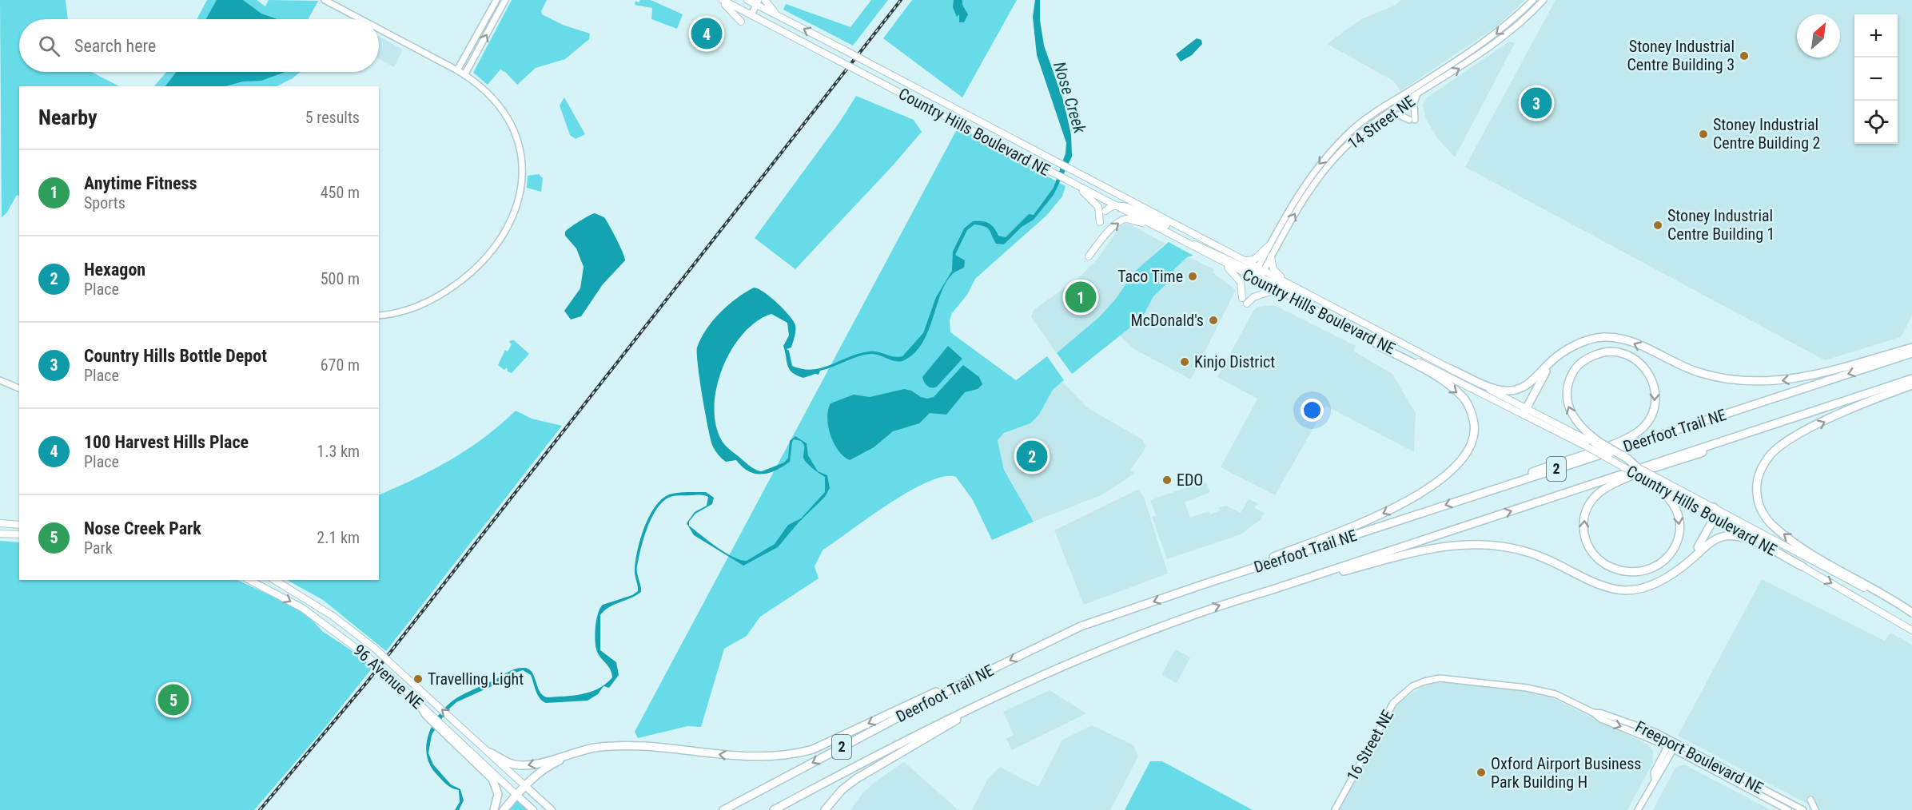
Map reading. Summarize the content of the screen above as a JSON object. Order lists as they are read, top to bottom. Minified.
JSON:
{"streets":{"highway":["Deerfoot Trail NE","2"],"main road":["Country Hills Boulevard NE","96 Avenue NE"],"street":["14 Street NE","16 Street NE","Freeport Boulevard NE"]},"crossings":[["14 Street NE","Country Hills Boulevard NE"],["16 Street NE","Freeport Boulevard NE"]],"water":["Nose Creek"],"places":["Stoney Industrial Centre Building 3","Stoney Industrial Centre Building 2","Stoney Industrial Centre Building 1","Taco Time","McDonald's","Kinjo District","EDO","Travelling Light","Oxford Airport Business Park Building H"],"north":"top right","page":{"map_buttons":["+","−"],"pins":["4","3","1","2","5"],"search":"Search here","heading":["Nearby","5 results"],"list":[{"mark":"1","name":"Anytime Fitness","note":"Sports","value":"450 m"},{"mark":"2","name":"Hexagon","note":"Place","value":"500 m"},{"mark":"3","name":"Country Hills Bottle Depot","note":"Place","value":"670 m"},{"mark":"4","name":"100 Harvest Hills Place","note":"Place","value":"1.3 km"},{"mark":"5","name":"Nose Creek Park","note":"Park","value":"2.1 km"}]}}
